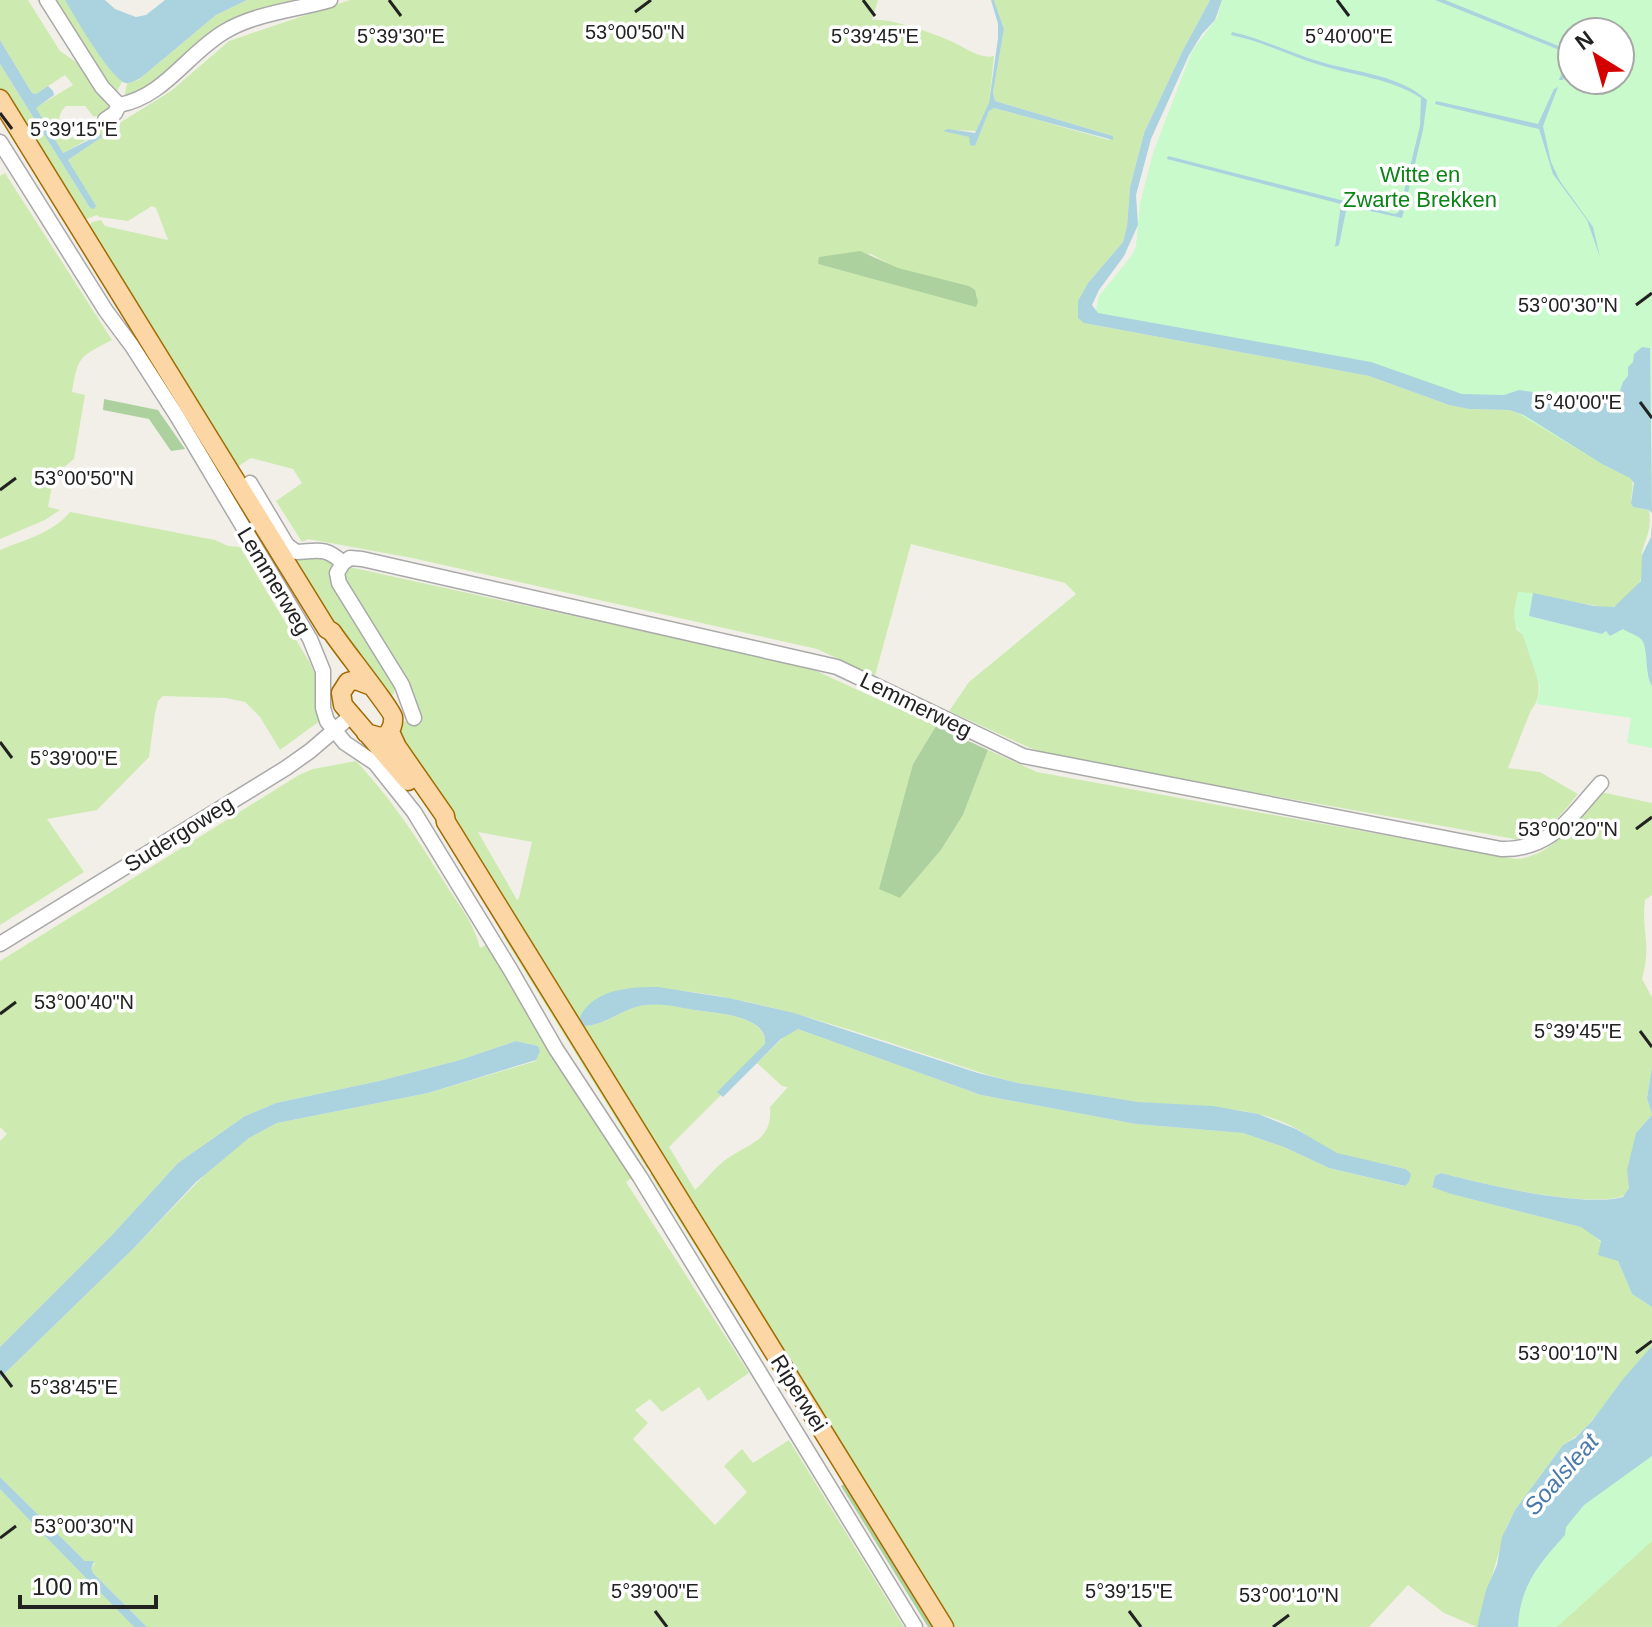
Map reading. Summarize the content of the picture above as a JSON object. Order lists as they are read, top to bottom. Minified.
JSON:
{"streets":{"main road":["Lemmerweg","Riperwei"],"street":["Sudergoweg"]},"crossings":[["Lemmerweg","Sudergoweg"],["Lemmerweg","Riperwei"],["Sudergoweg","Riperwei"]],"water":["Soalsleat"],"parks":["Witte en Zwarte Brekken"],"scale_bar":"100 m","north":"top left","coordinates":["53°00'50\"N","5°39'30\"E","5°39'45\"E","5°40'00\"E","5°39'15\"E","53°00'30\"N","5°39'00\"E","53°00'20\"N","53°00'40\"N","53°00'10\"N","5°38'45\"E"]}
